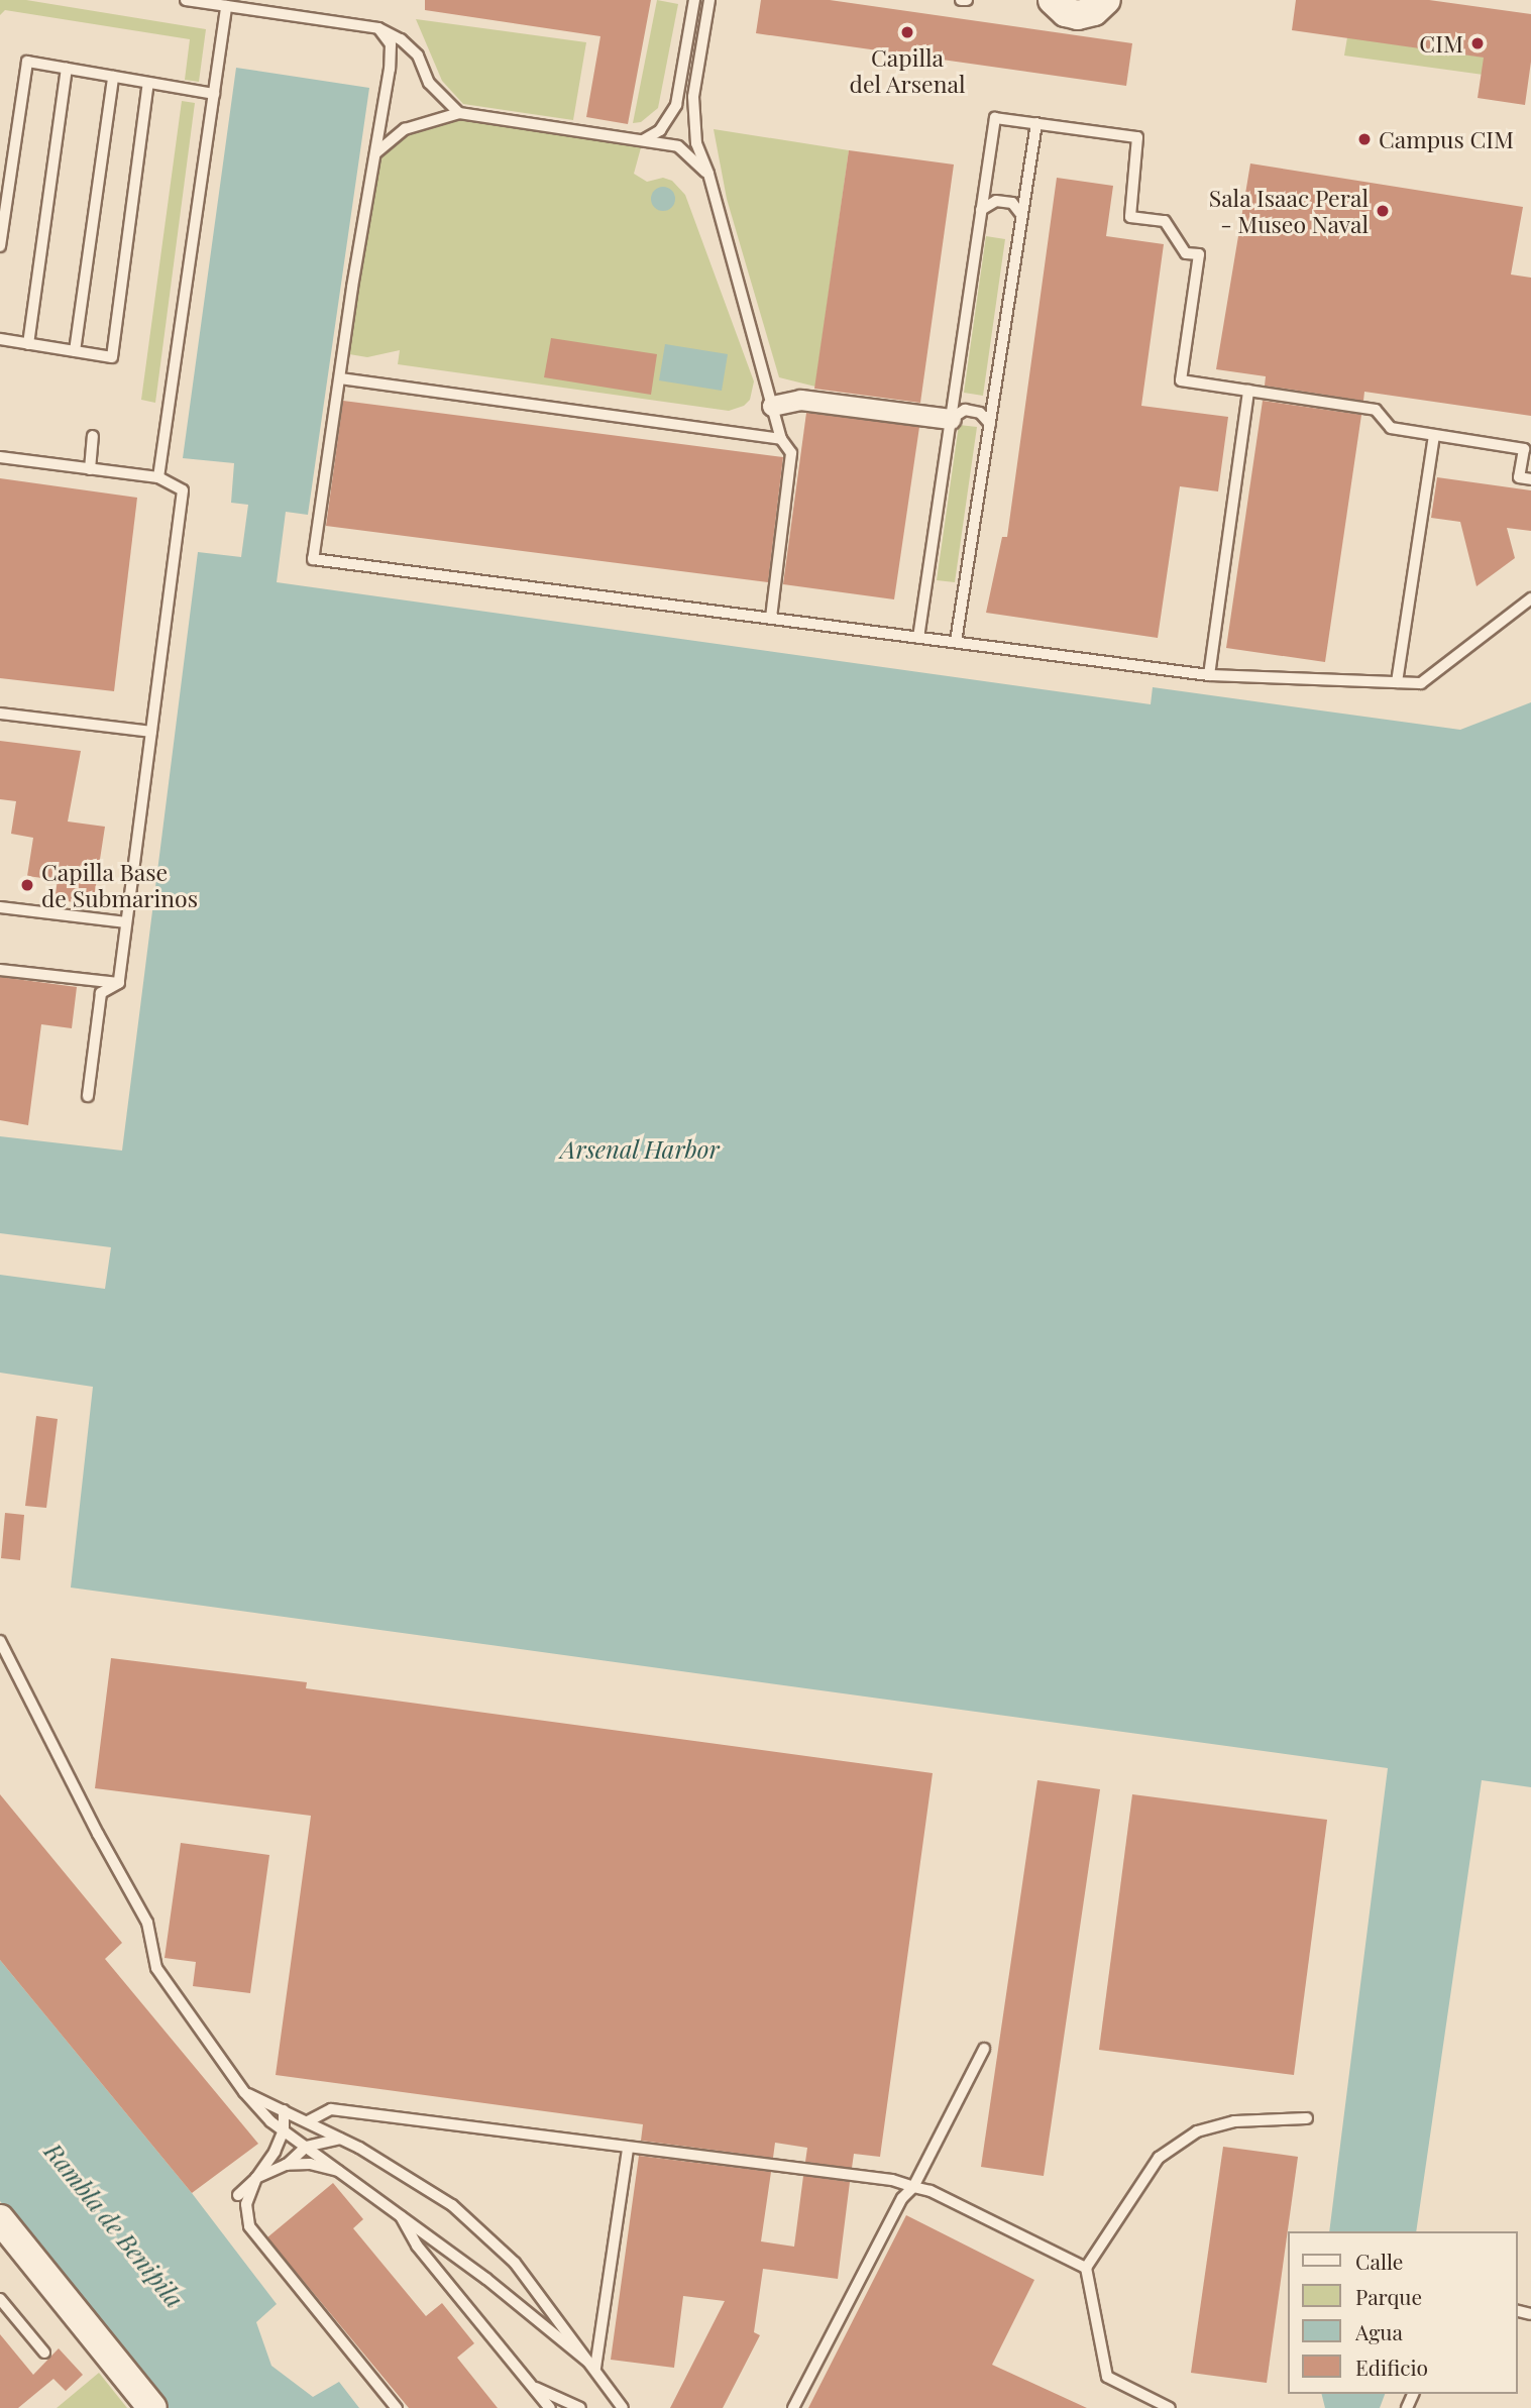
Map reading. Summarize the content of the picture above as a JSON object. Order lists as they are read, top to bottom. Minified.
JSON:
{"water":["Arsenal Harbor","Rambla de Benipila"],"places":["Capilla del Arsenal","CIM","Campus CIM","Sala Isaac Peral - Museo Naval","Capilla Base de Submarinos"],"legend":["Calle","Parque","Agua","Edificio"]}
